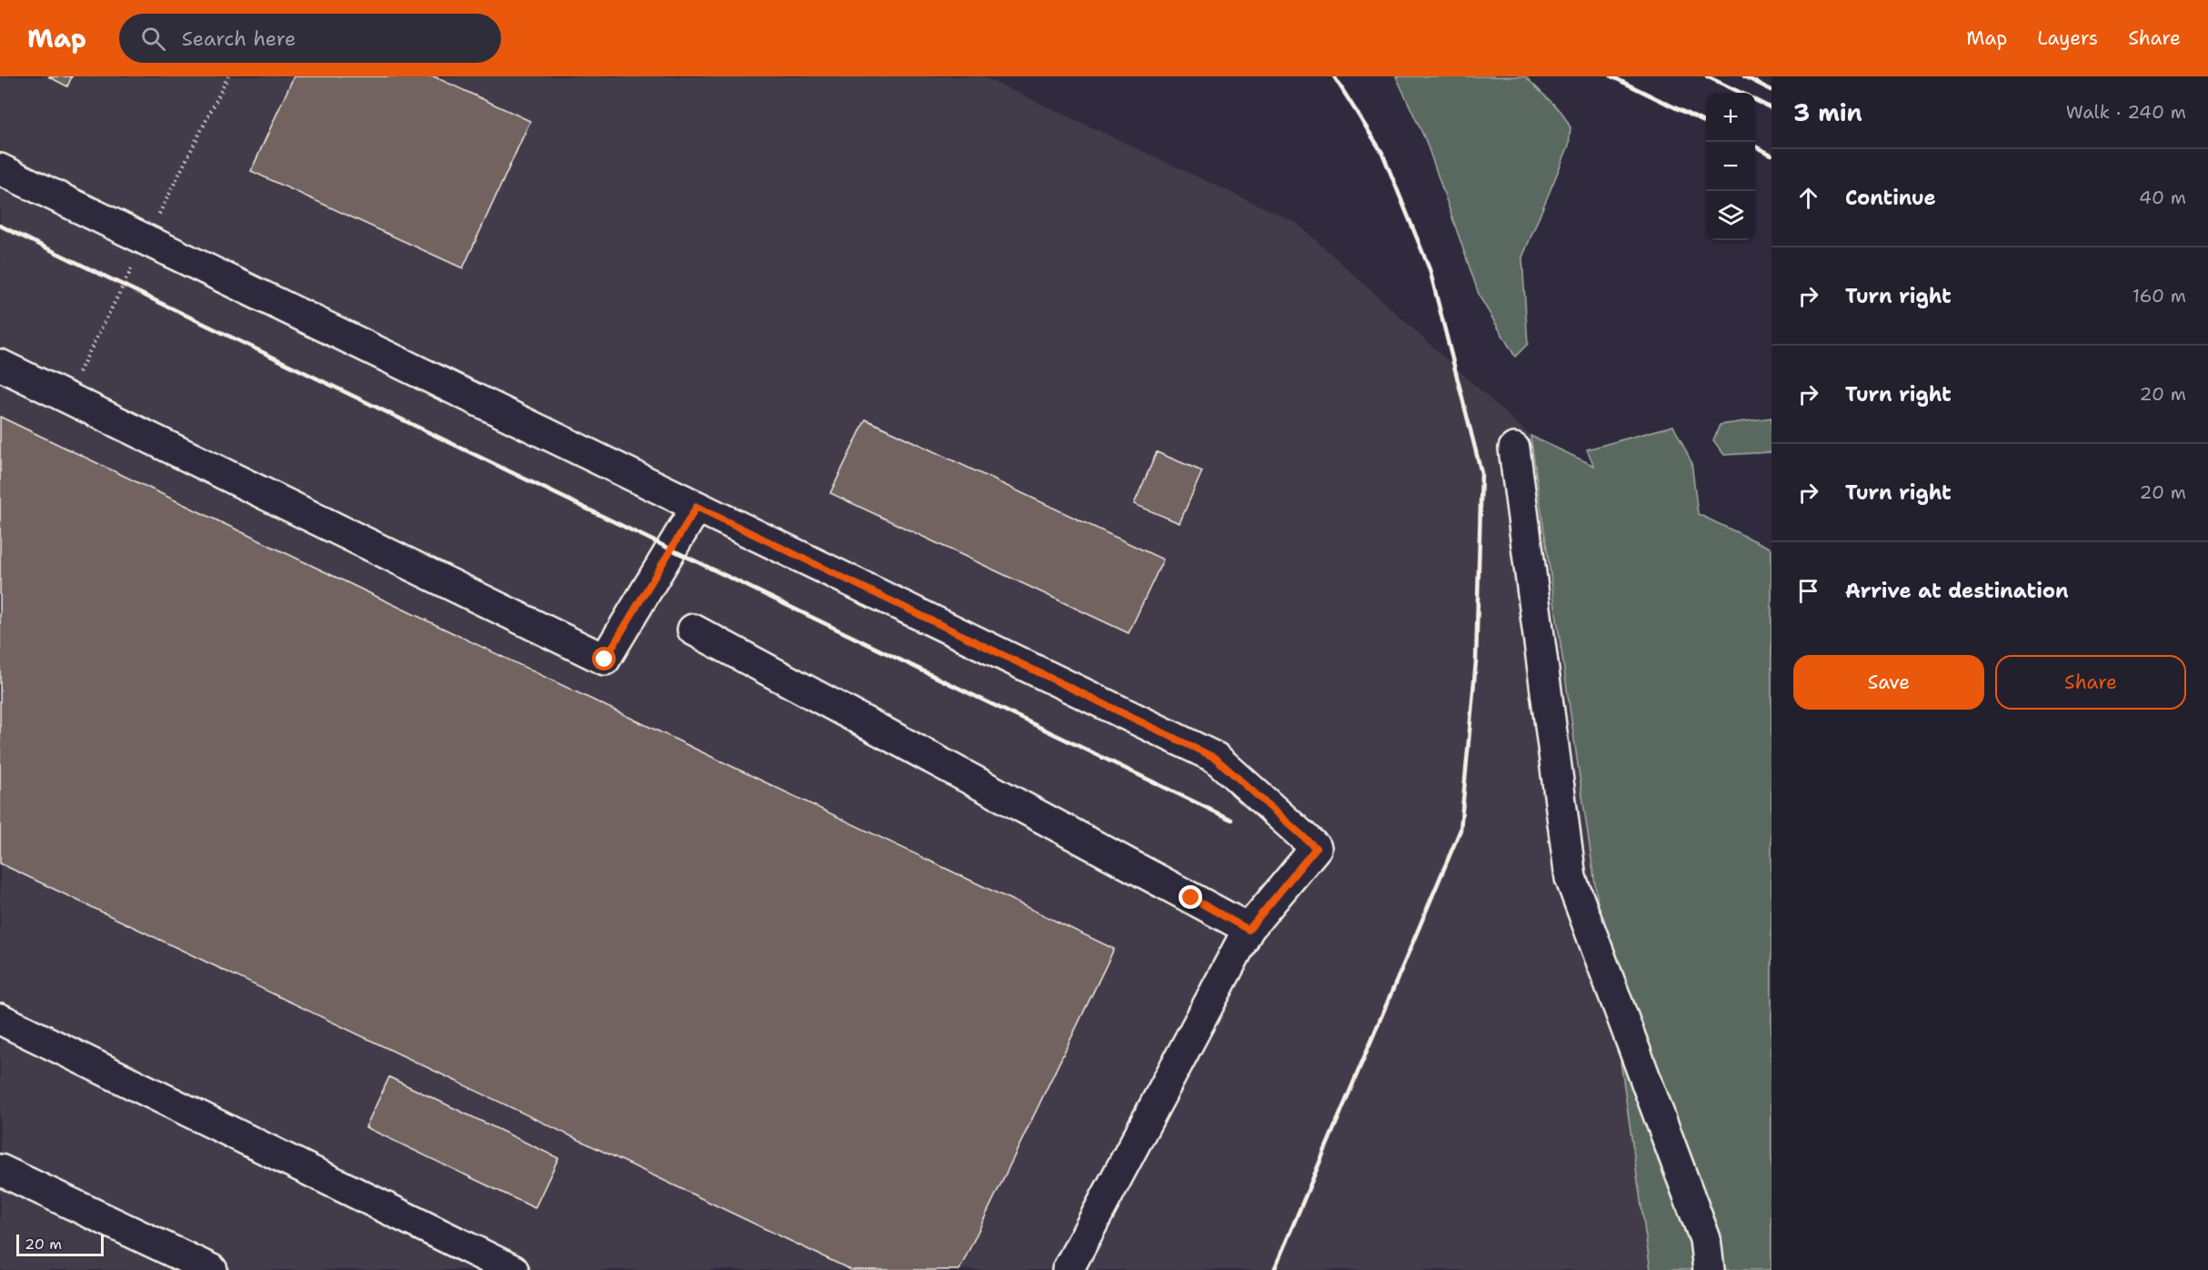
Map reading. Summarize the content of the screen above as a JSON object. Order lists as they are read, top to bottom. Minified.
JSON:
{"scale_bar":"20 m","page":{"header":"Map","search":"Search here","nav":["Map","Layers","Share"],"heading":["3 min","Walk · 240 m"],"map_buttons":["+","−"],"list":[["Continue","40 m"],["Turn right","160 m"],["Turn right","20 m"],["Turn right","20 m"],"Arrive at destination"],"buttons":["Save","Share"],"scale":"20 m"}}
